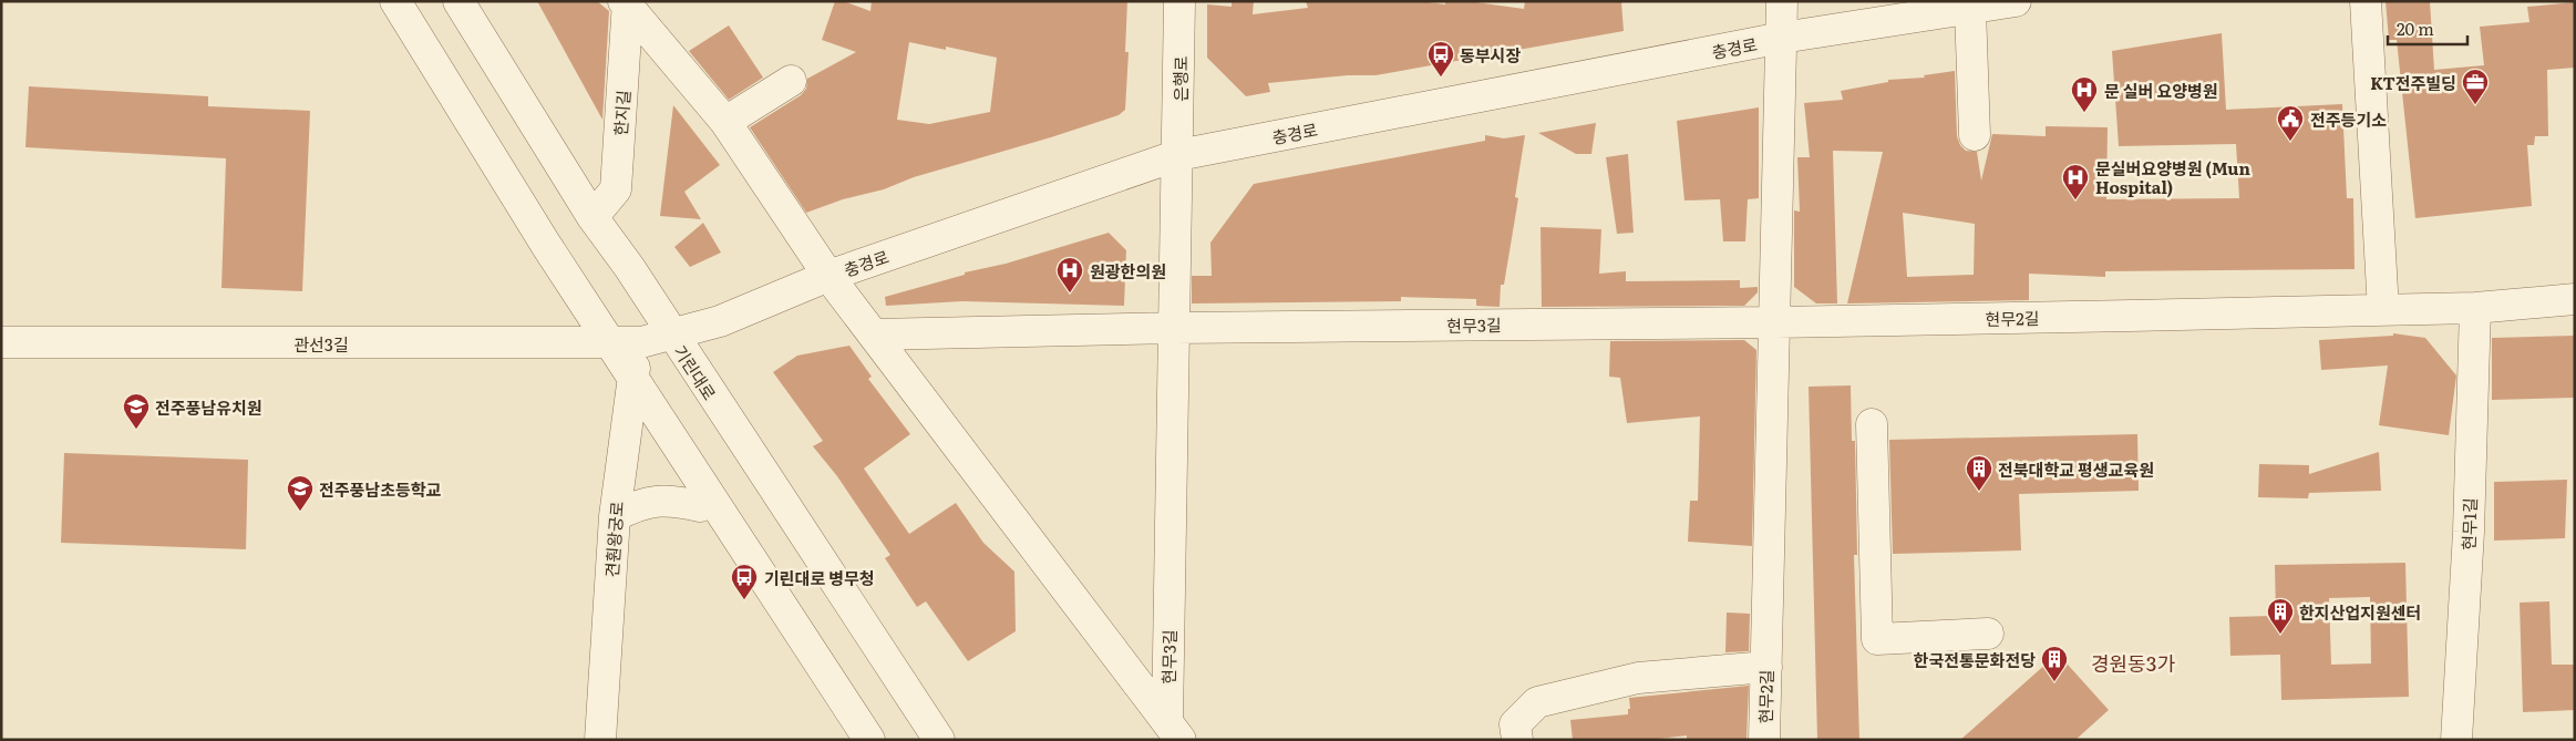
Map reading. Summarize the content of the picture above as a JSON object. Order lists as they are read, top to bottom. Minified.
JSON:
{"streets":{"street":["충경로","은행로","한지길","현무2길","현무3길","관선3길","기린대로","현무1길","견훤왕궁로"]},"crossings":[["충경로","은행로"],["충경로","현무2길"],["충경로","현무3길"],["충경로","관선3길"],["충경로","기린대로"],["충경로","견훤왕궁로"],["은행로","현무3길"],["한지길","기린대로"],["현무2길","현무3길"],["관선3길","견훤왕궁로"]],"districts":["경원동3가"],"places":{"bus stop":["동부시장","기린대로 병무청"],"office":["KT전주빌딩"],"hospital":["문 실버 요양병원","문실버요양병원 (Mun Hospital)","원광한의원"],"public building":["전주등기소"],"school or university":["전주풍남유치원","전주풍남초등학교"],"building":["전북대학교 평생교육원","한지산업지원센터","한국전통문화전당"]},"scale_bar":"20 m"}
